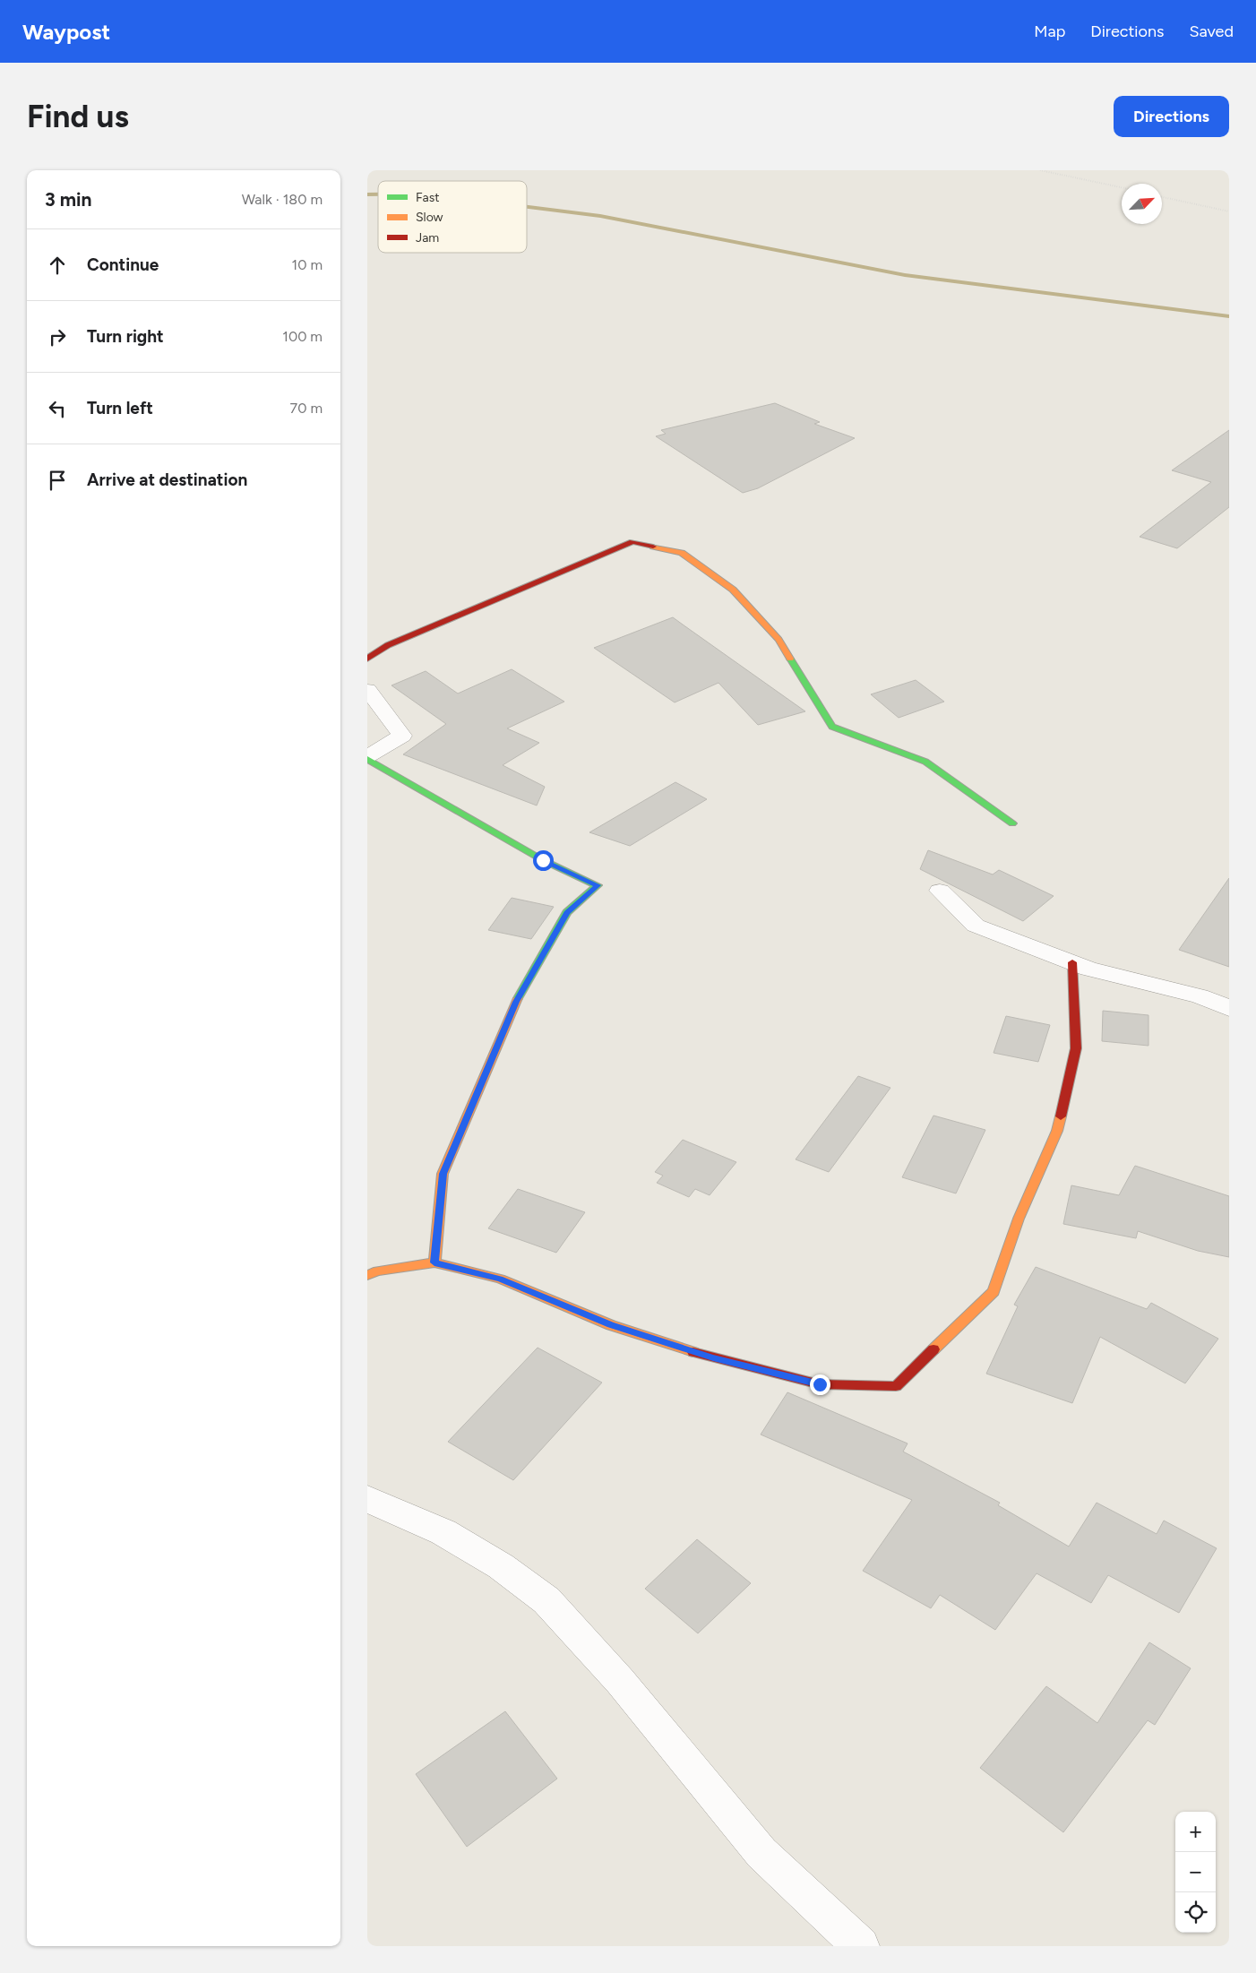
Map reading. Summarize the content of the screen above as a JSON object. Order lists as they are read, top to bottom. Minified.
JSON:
{"legend":["Fast","Slow","Jam"],"north":"top right","page":{"header":"Waypost","nav":["Map","Directions","Saved"],"buttons":"Directions","title":"Find us","heading":["3 min","Walk · 180 m"],"list":[["Continue","10 m"],["Turn right","100 m"],["Turn left","70 m"],"Arrive at destination"],"map_buttons":["+","−"]}}
